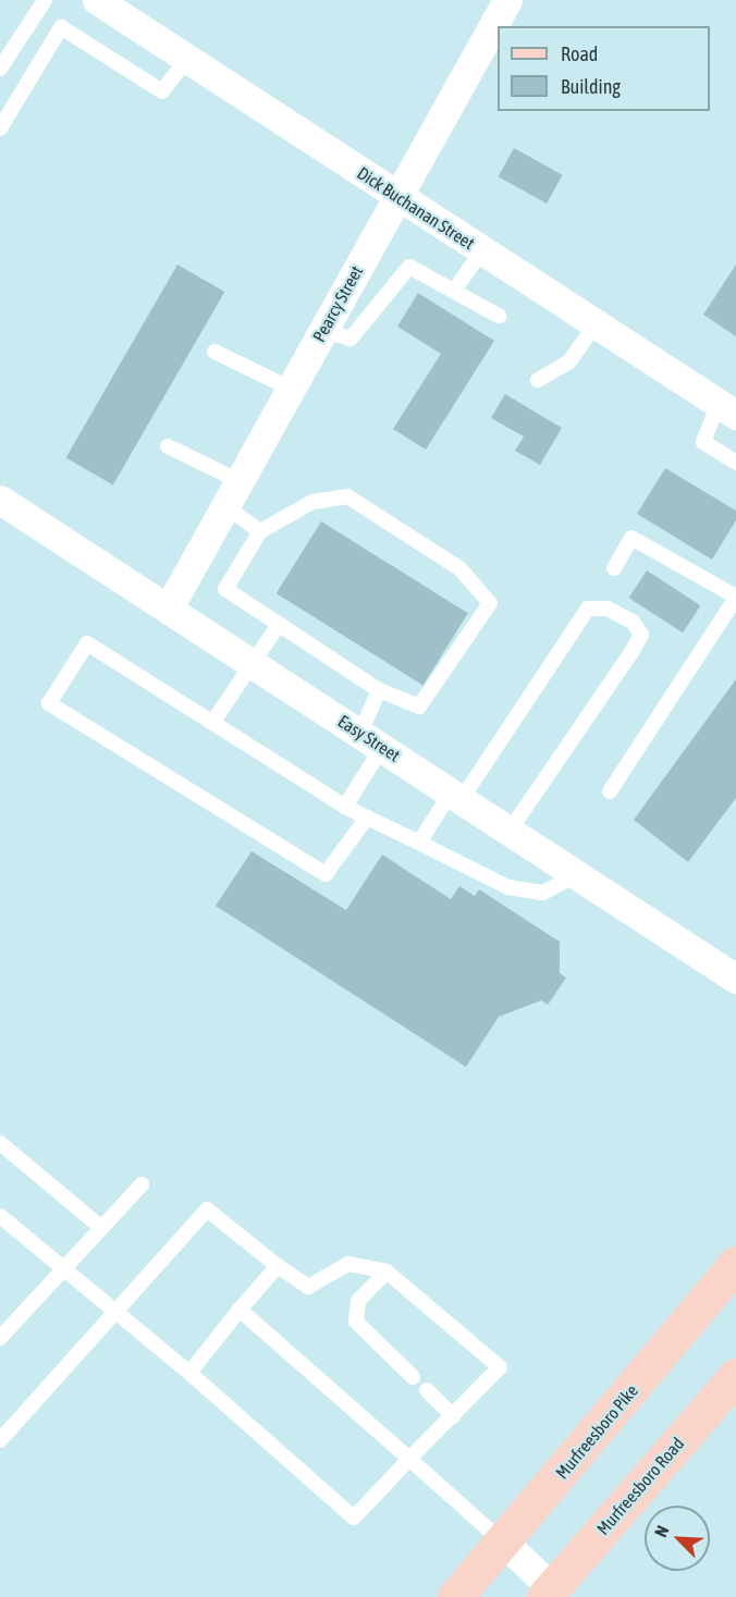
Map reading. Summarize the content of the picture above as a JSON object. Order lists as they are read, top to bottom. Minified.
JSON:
{"streets":{"main road":["Murfreesboro Pike","Murfreesboro Road"],"street":["Dick Buchanan Street","Pearcy Street","Easy Street"]},"crossings":[["Dick Buchanan Street","Pearcy Street"],["Pearcy Street","Easy Street"]],"legend":["Road","Building"],"north":"top left"}
